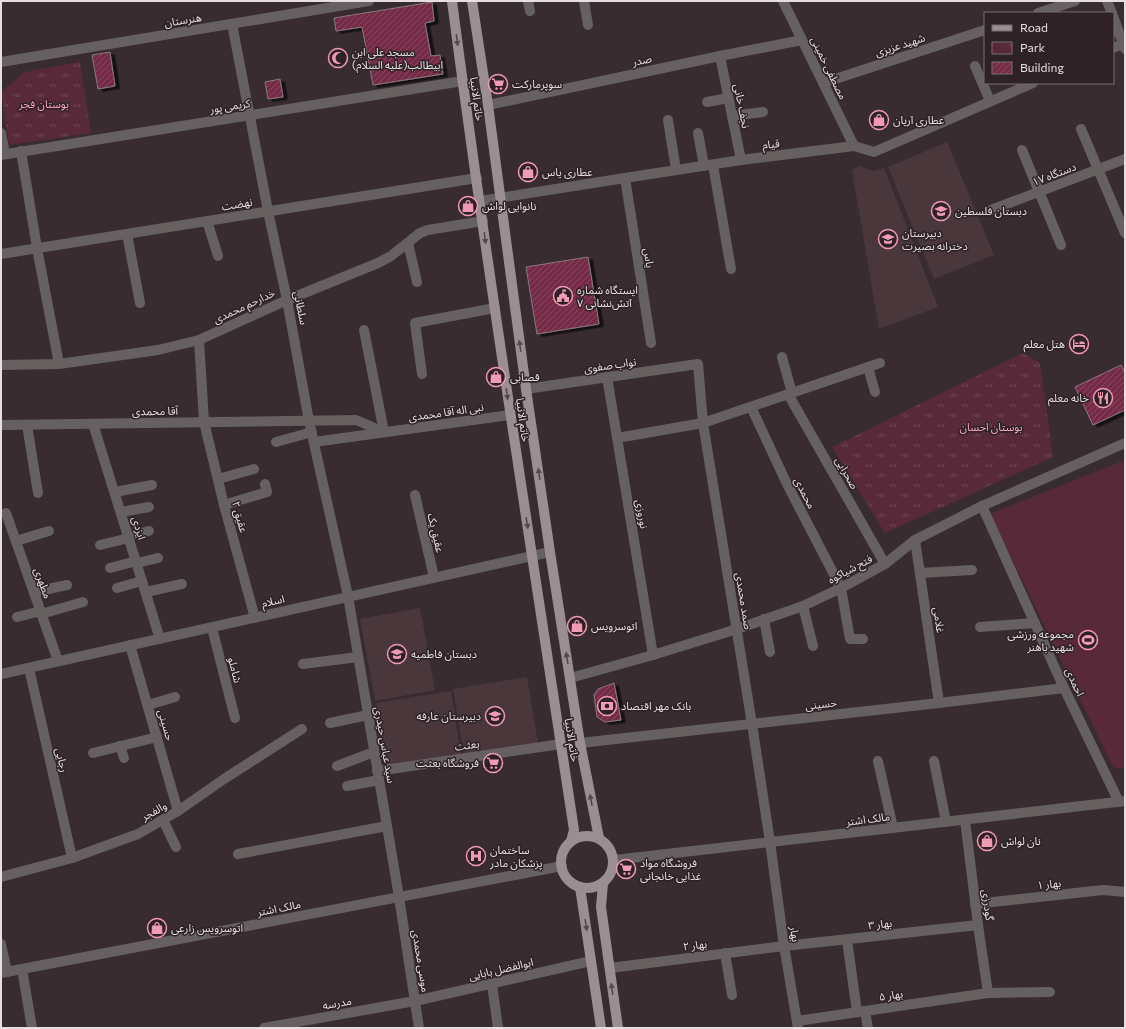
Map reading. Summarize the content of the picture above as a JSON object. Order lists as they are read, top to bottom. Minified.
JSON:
{"streets":{"main road":["خاتم الانبیا"],"street":["هنرستان","شهید عزیزی","صدر","مصطفی خمینی","کریمی پور","نجف خانی","قیام","۱۷ دستگاه","نهضت","یاس","خدارحم محمدی","سلطانی","نواب صفوی","آقا محمدی","نبی اله آقا محمدی","صحرایی","محمدی","نوروزی","عقیق ۲","ایزدی","عقیق یک","فتح شیاکوه","مطهری","اسلام","صمد محمدی","غلامی","شاملو","احمدی","حسینی","سید عباس حیدری","بعثت","رجایی","والفجر","مالک اشتر","بهار ۱","گودرزی","بهار ۳","بهار","بهار ۲","موسی محمدی","ابوالفضل بابایی","بهار ۵","مدرسه"]},"crossings":[["هنرستان","سلطانی"],["شهید عزیزی","مصطفی خمینی"],["صدر","مصطفی خمینی"],["صدر","خاتم الانبیا"],["صدر","نجف خانی"],["مصطفی خمینی","قیام"],["خاتم الانبیا","کریمی پور"],["خاتم الانبیا","قیام"],["خاتم الانبیا","نهضت"],["خاتم الانبیا","خدارحم محمدی"],["خاتم الانبیا","نواب صفوی"],["خاتم الانبیا","نبی اله آقا محمدی"],["خاتم الانبیا","فتح شیاکوه"],["خاتم الانبیا","اسلام"],["خاتم الانبیا","حسینی"],["خاتم الانبیا","بعثت"],["خاتم الانبیا","مالک اشتر"],["کریمی پور","سلطانی"],["نجف خانی","قیام"],["قیام","یاس"],["نهضت","سلطانی"],["خدارحم محمدی","سلطانی"],["خدارحم محمدی","عقیق ۲"],["سلطانی","آقا محمدی"],["سلطانی","نبی اله آقا محمدی"],["سلطانی","اسلام"],["سلطانی","سید عباس حیدری"],["نواب صفوی","نوروزی"],["نواب صفوی","صمد محمدی"],["آقا محمدی","عقیق ۲"],["آقا محمدی","ایزدی"],["صحرایی","فتح شیاکوه"],["محمدی","فتح شیاکوه"],["نوروزی","فتح شیاکوه"],["عقیق ۲","اسلام"],["ایزدی","اسلام"],["عقیق یک","اسلام"],["فتح شیاکوه","صمد محمدی"],["فتح شیاکوه","غلامی"],["فتح شیاکوه","احمدی"],["مطهری","اسلام"],["اسلام","شاملو"],["اسلام","حسینی"],["اسلام","سید عباس حیدری"],["اسلام","رجایی"],["صمد محمدی","حسینی"],["صمد محمدی","مالک اشتر"],["صمد محمدی","بهار"],["غلامی","حسینی"],["احمدی","حسینی"],["احمدی","مالک اشتر"],["حسینی","والفجر"],["سید عباس حیدری","بعثت"],["سید عباس حیدری","مالک اشتر"],["سید عباس حیدری","موسی محمدی"],["رجایی","والفجر"],["مالک اشتر","گودرزی"],["مالک اشتر","بهار"],["مالک اشتر","موسی محمدی"],["بهار ۱","گودرزی"],["گودرزی","بهار ۳"],["گودرزی","بهار ۵"],["بهار ۳","بهار"],["بهار ۳","بهار ۲"],["بهار","بهار ۲"],["بهار","بهار ۵"],["موسی محمدی","ابوالفضل بابایی"],["موسی محمدی","مدرسه"],["ابوالفضل بابایی","مدرسه"]],"parks":["بوستان فجر","بوستان احسان"],"places":{"mosque":["مسجد علی ابن ابیطالب(علیه السلام)"],"supermarket":["سوپرمارکت","فروشگاه بعثت","فروشگاه مواد غذایی خانجانی"],"shop":["عطاری آریان","عطاری یاس","نانوایی لواش","قصابی","اتوسرویس","نان لواش","اتوسرویس زارعی"],"school or university":["دبستان فلسطین","دبیرستان دخترانه بصیرت","دبستان فاطمیه","دبیرستان عارفه"],"public building":["ایستگاه شماره ۷ آتش‌نشانی"],"hotel":["هتل معلم"],"restaurant":["خانه معلم"],"sports":["مجموعه ورزشی شهید باهنر"],"bank":["بانک مهر اقتصاد"],"hospital":["ساختمان پزشکان مادر"]},"legend":["Road","Park","Building"]}
